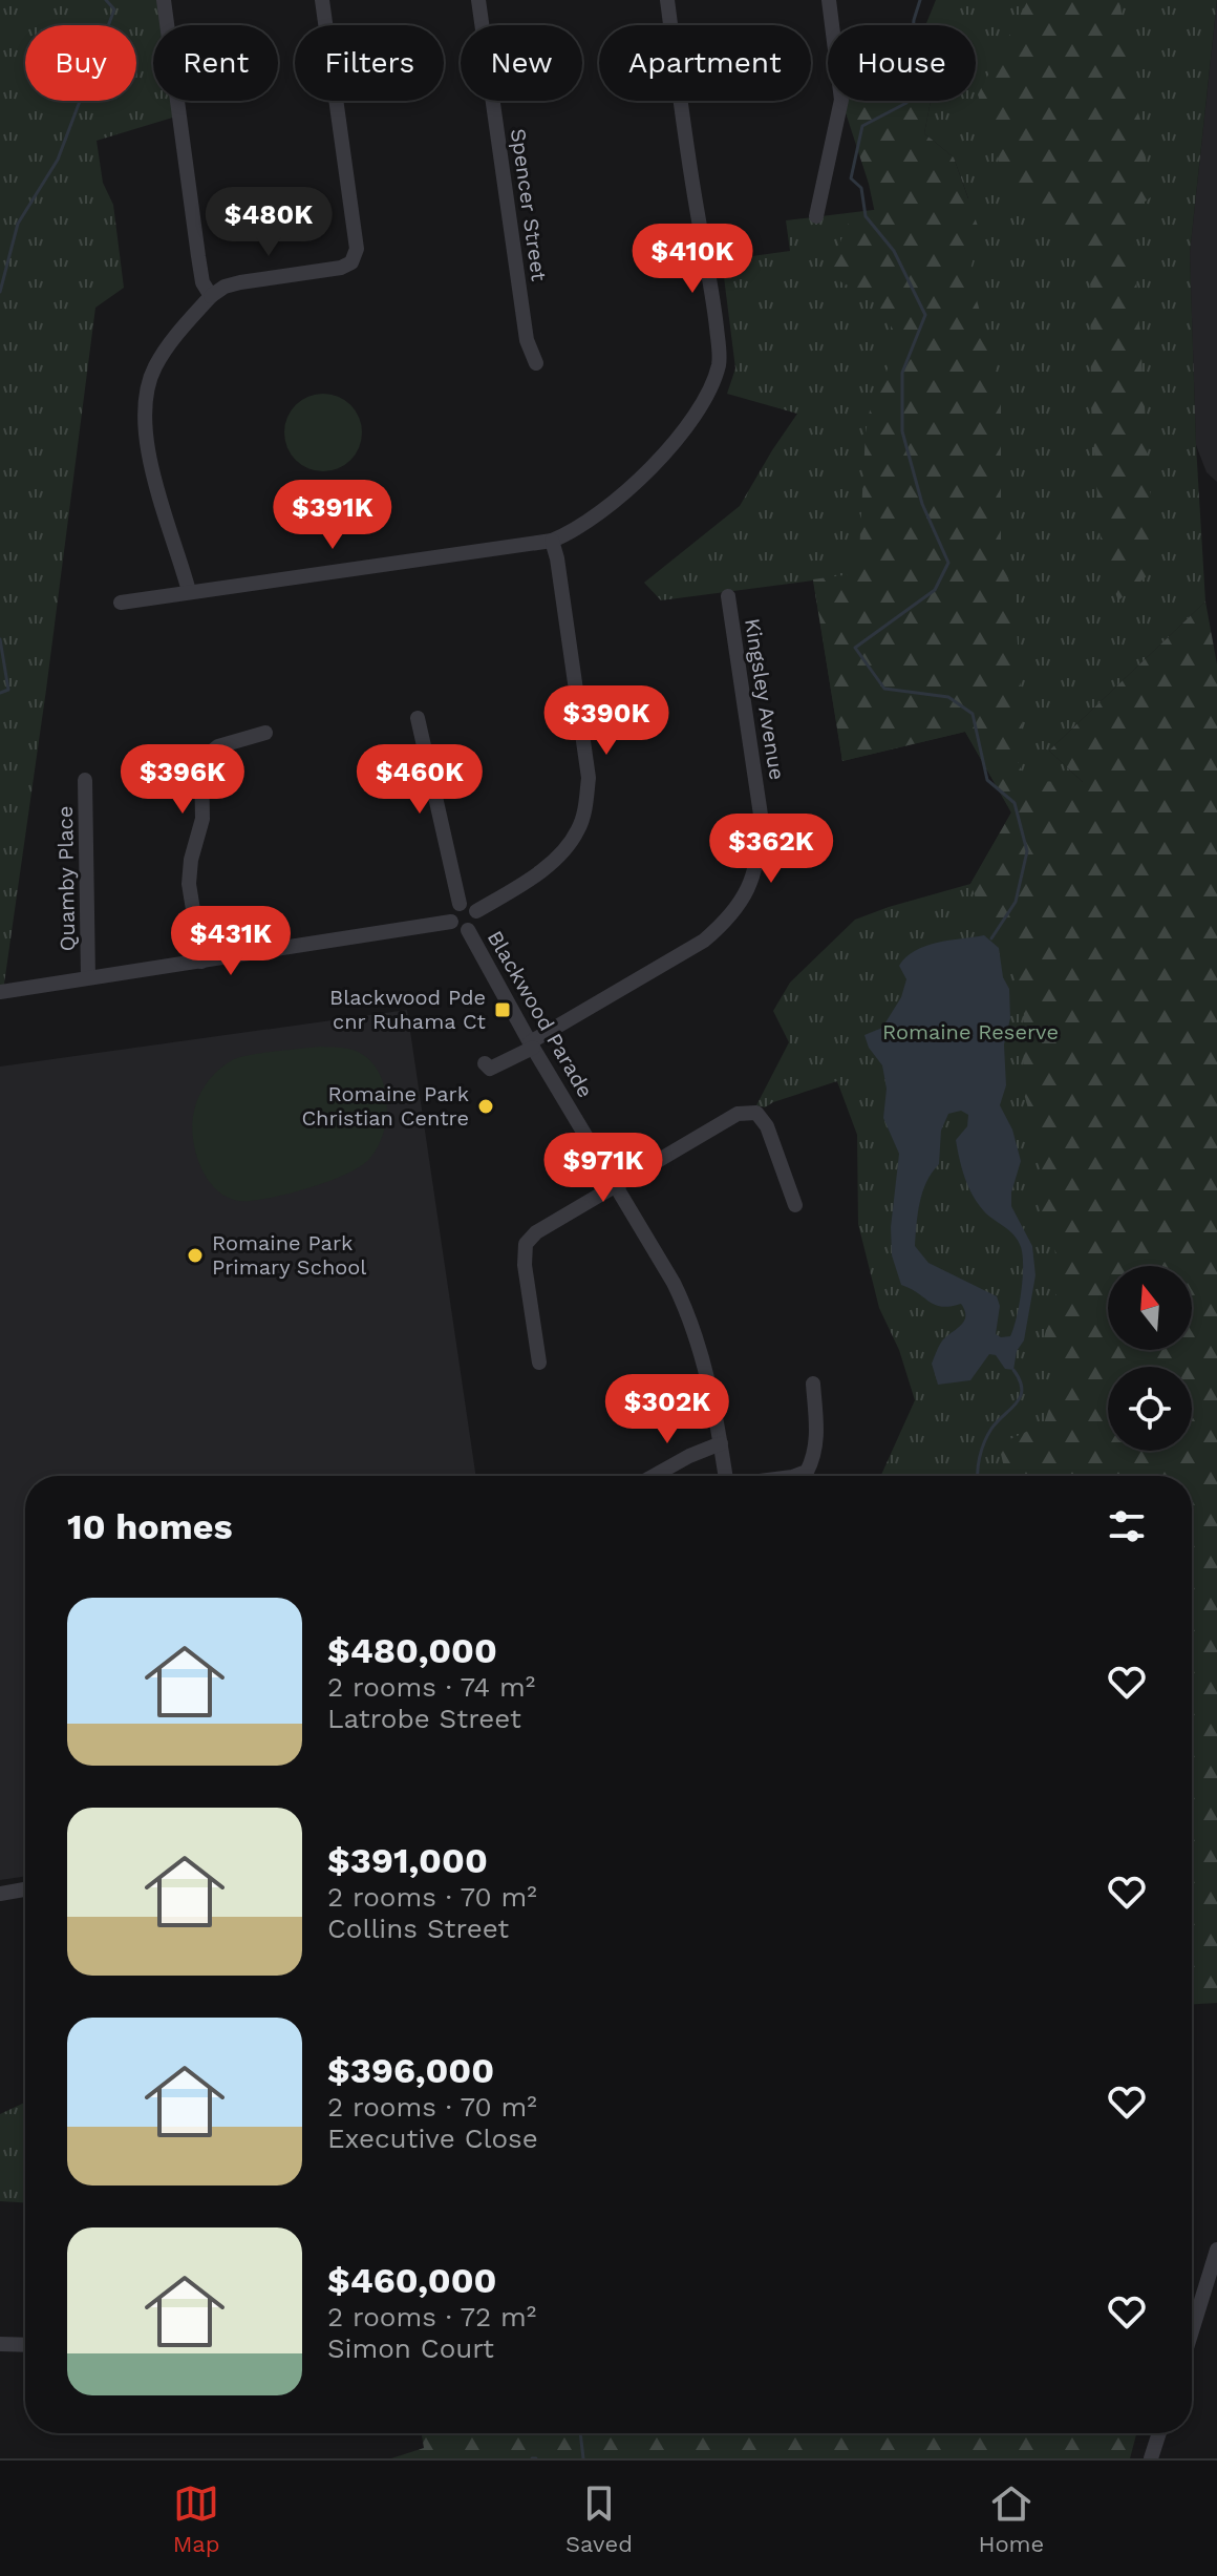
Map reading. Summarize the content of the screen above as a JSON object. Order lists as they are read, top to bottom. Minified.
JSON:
{"streets":{"street":["Spencer Street","Kingsley Avenue","Quamby Place","Blackwood Parade"]},"crossings":[["Kingsley Avenue","Blackwood Parade"]],"parks":["Romaine Reserve"],"places":{"transit":["Blackwood Pde cnr Ruhama Ct"],"other":["Romaine Park Christian Centre","Romaine Park Primary School"]},"north":"top","page":{"chip":["Buy","Rent","Filters","New","Apartment","House"],"price":["$480K","$410K","$391K","$390K","$396K","$460K","$362K","$431K","$971K","$302K"],"heading":"10 homes","list":[{"name":"$480,000","note":"2 rooms · 74 m² · Latrobe Street"},{"name":"$391,000","note":"2 rooms · 70 m² · Collins Street"},{"name":"$396,000","note":"2 rooms · 70 m² · Executive Close"},{"name":"$460,000","note":"2 rooms · 72 m² · Simon Court"}],"tabs":["Map","Saved","Home"]}}
